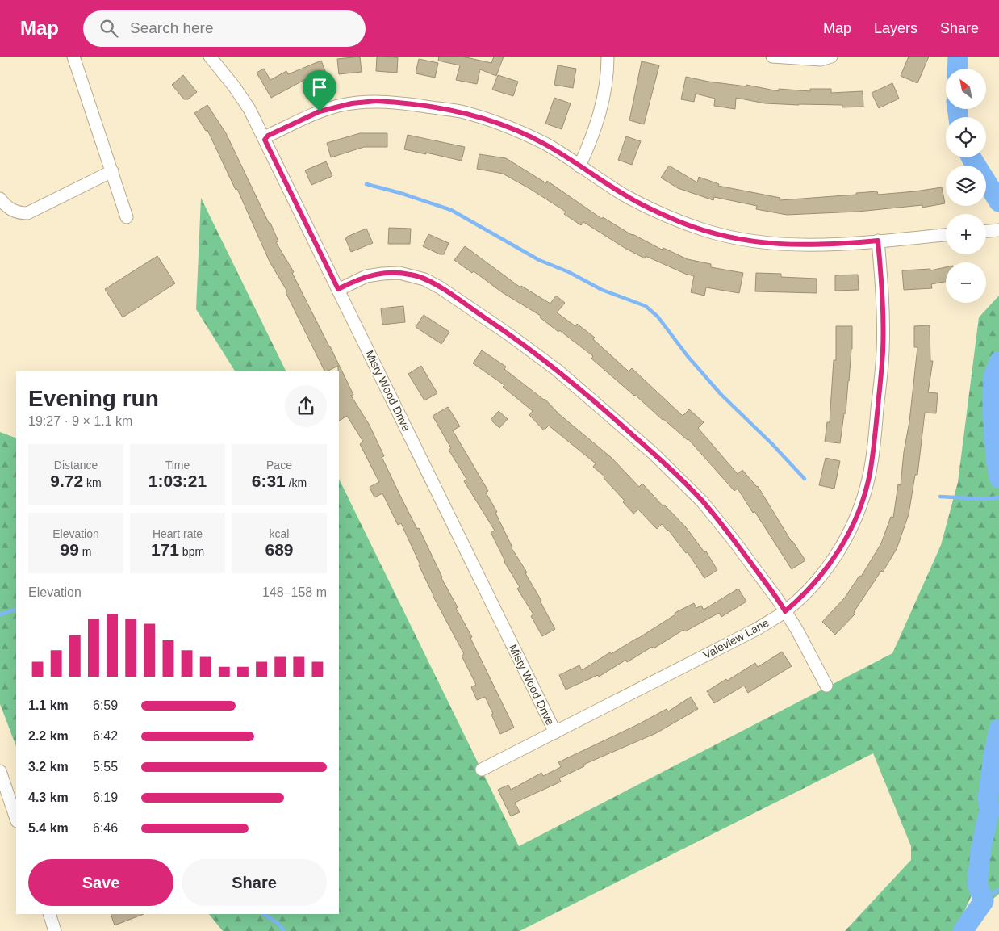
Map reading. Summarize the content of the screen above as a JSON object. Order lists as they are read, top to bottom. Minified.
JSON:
{"streets":{"street":["Misty Wood Drive","Valeview Lane"]},"crossings":[["Misty Wood Drive","Valeview Lane"]],"north":"top left","page":{"header":"Map","search":"Search here","nav":["Map","Layers","Share"],"map_buttons":["+","−"],"heading":["Evening run","19:27 · 9 × 1.1 km"],"stats":[["Distance","9.72 km"],["Time","1:03:21"],["Pace","6:31 /km"],["Elevation","99 m"],["Heart rate","171 bpm"],["kcal","689"]],"chart":["Elevation","148–158 m"],"list":[{"name":"1.1 km","note":"6:59"},{"name":"2.2 km","note":"6:42"},{"name":"3.2 km","note":"5:55"},{"name":"4.3 km","note":"6:19"},{"name":"5.4 km","note":"6:46"}],"buttons":["Save","Share"]}}
